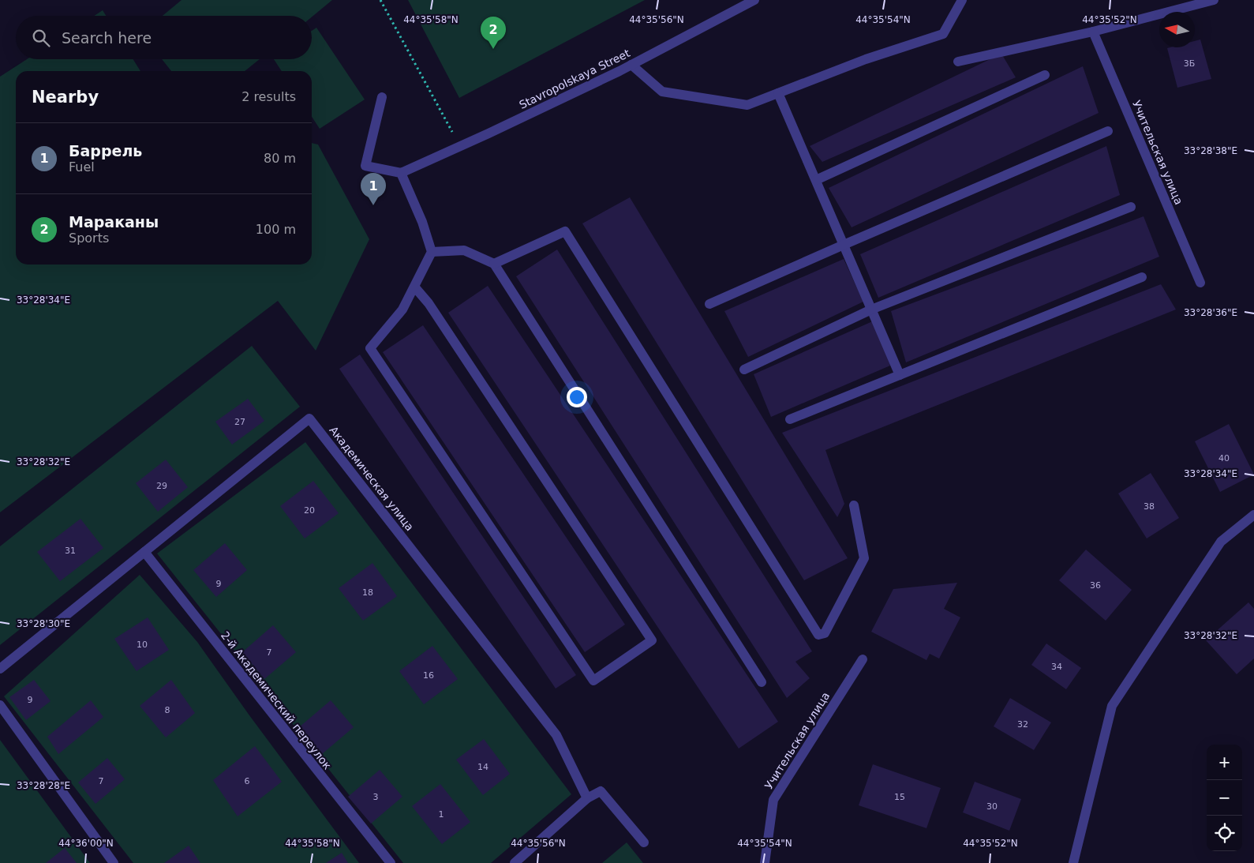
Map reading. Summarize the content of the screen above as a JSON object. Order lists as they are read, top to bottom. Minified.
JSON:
{"streets":{"street":["Stavropolskaya Street","Учительская улица","Академическая улица","2-й Академический переулок"]},"crossings":[["Академическая улица","2-й Академический переулок"]],"house_numbers":["3Б","27","40","29","38","20","31","9","36","18","10","7","34","16","9","8","32","14","7","6","3","15","30","1"],"north":"left","page":{"search":"Search here","pins":["2","1"],"heading":["Nearby","2 results"],"list":[{"mark":"1","name":"Баррель","note":"Fuel","value":"80 m"},{"mark":"2","name":"Мараканы","note":"Sports","value":"100 m"}],"map_buttons":["+","−"]},"coordinates":["44°35'58\"N","44°35'56\"N","44°35'54\"N","44°35'52\"N","33°28'38\"E","33°28'34\"E","33°28'36\"E","33°28'32\"E","33°28'30\"E","33°28'28\"E","44°36'00\"N"]}
